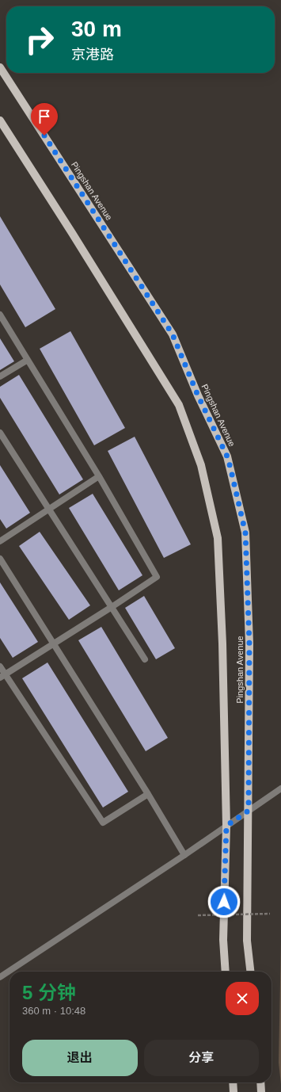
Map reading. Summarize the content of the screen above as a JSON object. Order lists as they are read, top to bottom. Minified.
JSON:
{"streets":{"main road":["Pingshan Avenue"]},"page":{"turn":["30 m","京港路"],"heading":["5 分钟","360 m · 10:48"],"buttons":["退出","分享"]}}
